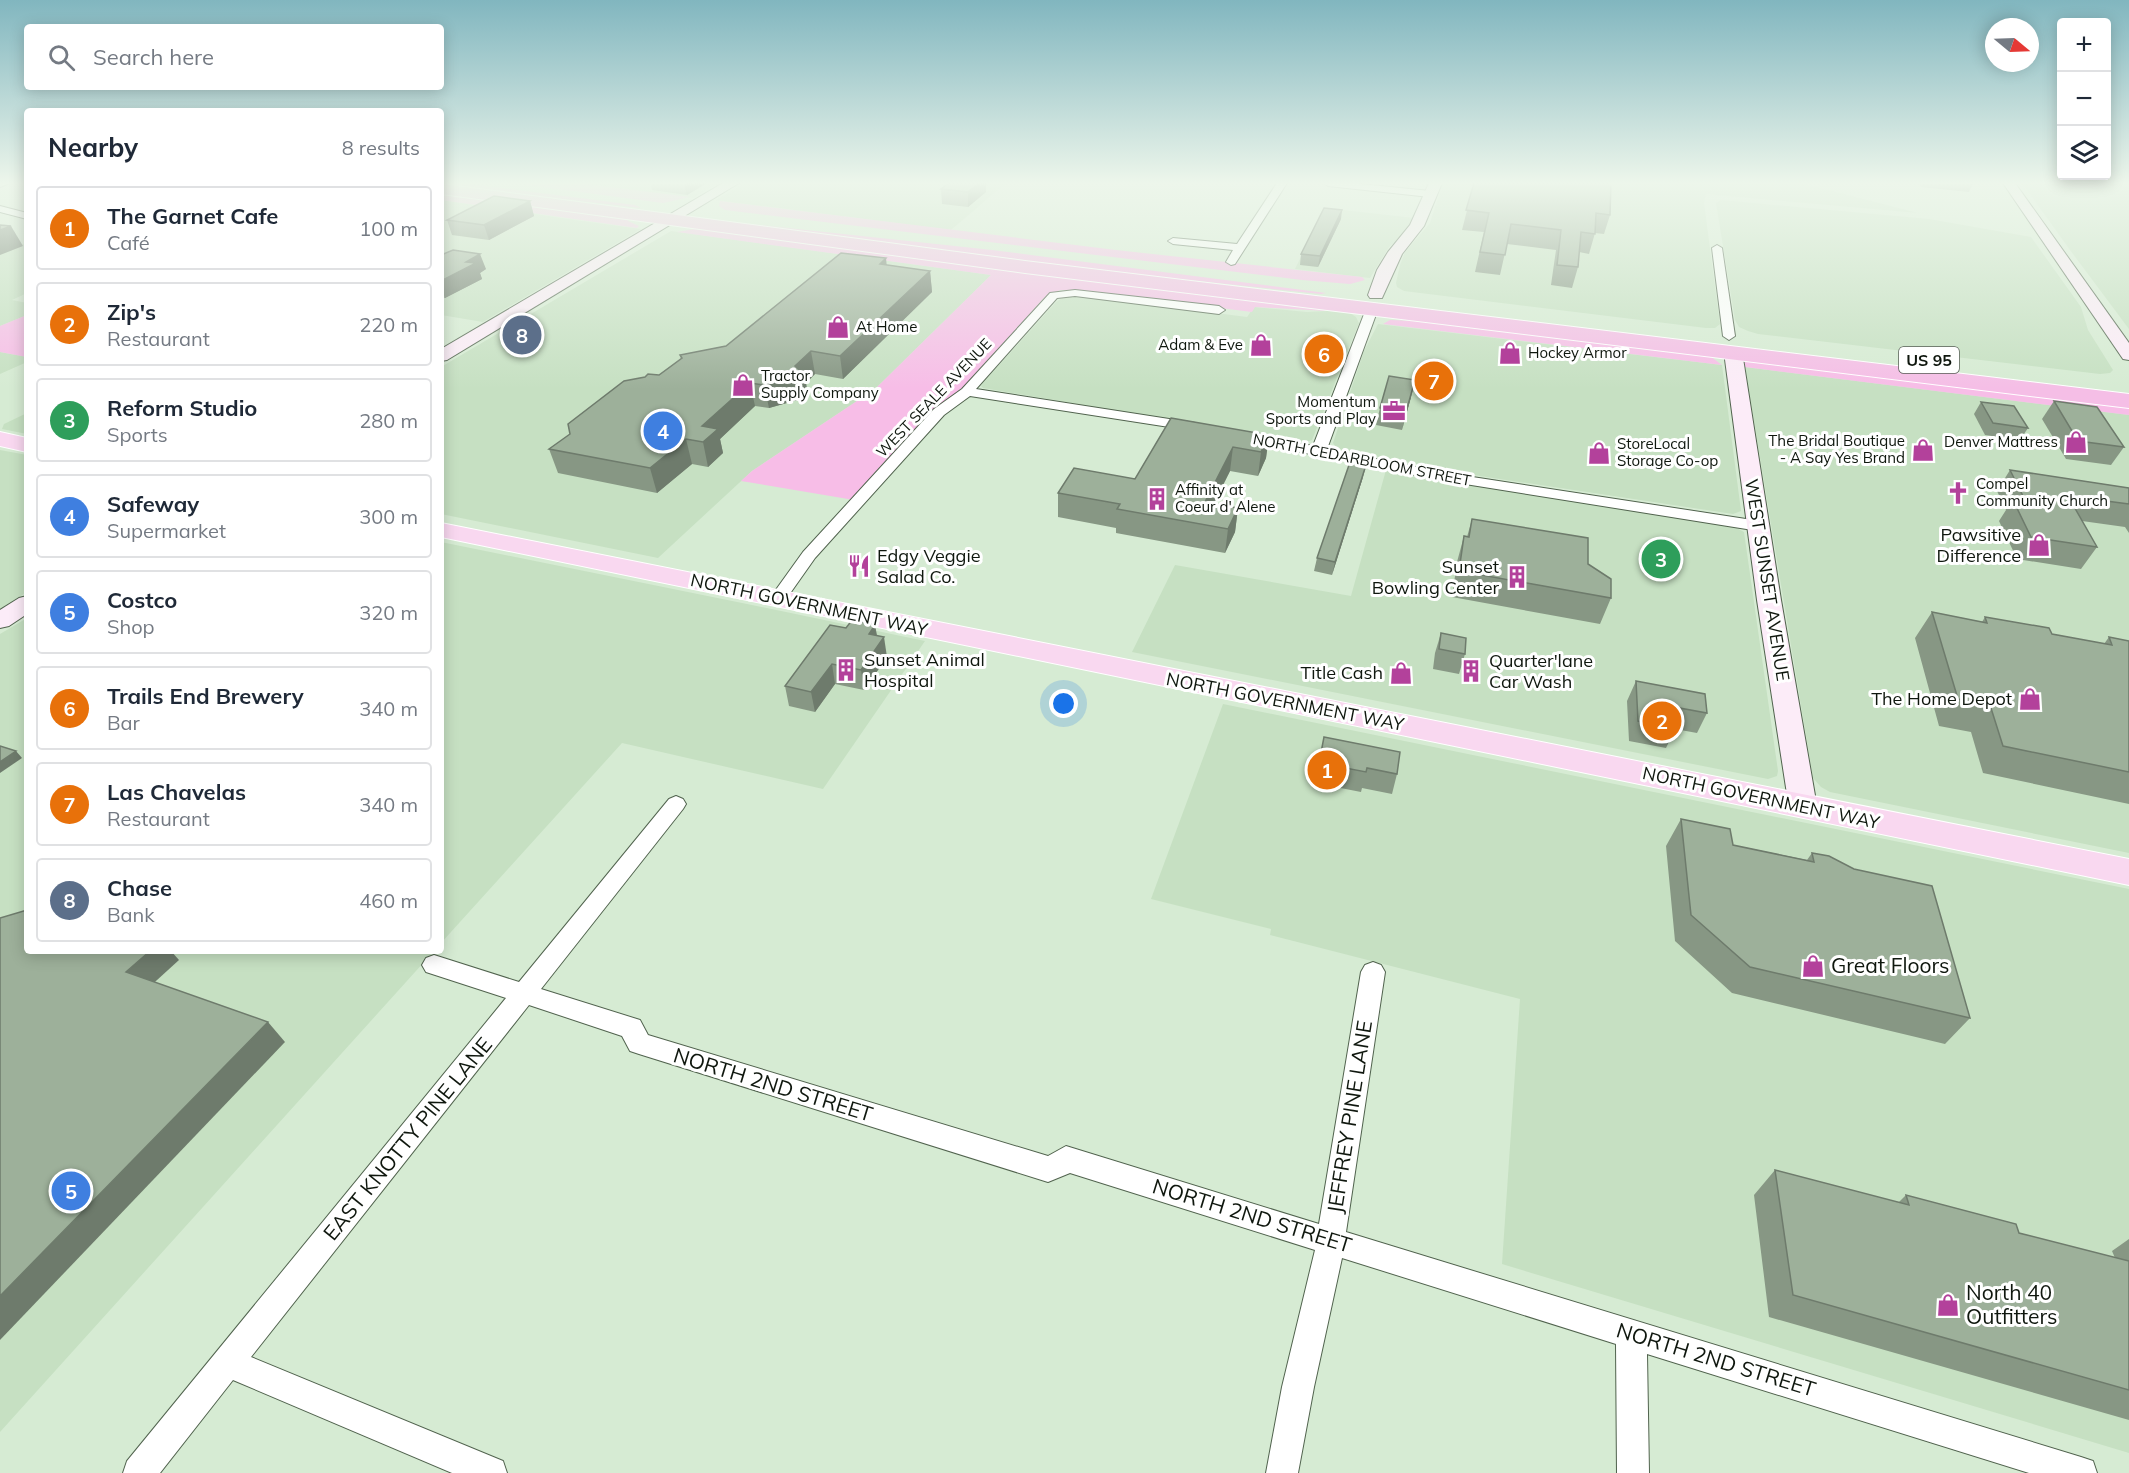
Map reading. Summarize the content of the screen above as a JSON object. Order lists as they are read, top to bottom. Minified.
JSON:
{"streets":{"highway":["US 95"],"main road":["NORTH GOVERNMENT WAY"],"street":["WEST SEALE AVENUE","NORTH CEDARBLOOM STREET","WEST SUNSET AVENUE","NORTH 2ND STREET","JEFFREY PINE LANE","EAST KNOTTY PINE LANE"]},"crossings":[["US 95","WEST SUNSET AVENUE"],["WEST SEALE AVENUE","NORTH GOVERNMENT WAY"],["NORTH CEDARBLOOM STREET","WEST SUNSET AVENUE"],["WEST SUNSET AVENUE","NORTH GOVERNMENT WAY"],["NORTH 2ND STREET","JEFFREY PINE LANE"],["NORTH 2ND STREET","EAST KNOTTY PINE LANE"]],"places":{"shop":["At Home","Adam & Eve","Hockey Armor","Tractor Supply Company","Denver Mattress","The Bridal Boutique - A Say Yes Brand","StoreLocal Storage Co-op","Pawsitive Difference","Title Cash","The Home Depot","Great Floors","North 40 Outfitters"],"office":["Momentum Sports and Play"],"church":["Compel Community Church"],"building":["Affinity at Coeur d' Alene","Sunset Bowling Center","Sunset Animal Hospital","Quarter'lane Car Wash"],"restaurant":["Edgy Veggie Salad Co."]},"north":"right","page":{"map_buttons":["+","−"],"search":"Search here","heading":["Nearby","8 results"],"list":[{"mark":"1","name":"The Garnet Cafe","note":"Café","value":"100 m"},{"mark":"2","name":"Zip's","note":"Restaurant","value":"220 m"},{"mark":"3","name":"Reform Studio","note":"Sports","value":"280 m"},{"mark":"4","name":"Safeway","note":"Supermarket","value":"300 m"},{"mark":"5","name":"Costco","note":"Shop","value":"320 m"},{"mark":"6","name":"Trails End Brewery","note":"Bar","value":"340 m"},{"mark":"7","name":"Las Chavelas","note":"Restaurant","value":"340 m"},{"mark":"8","name":"Chase","note":"Bank","value":"460 m"}],"pins":["8","6","7","4","3","2","1","5"]}}
